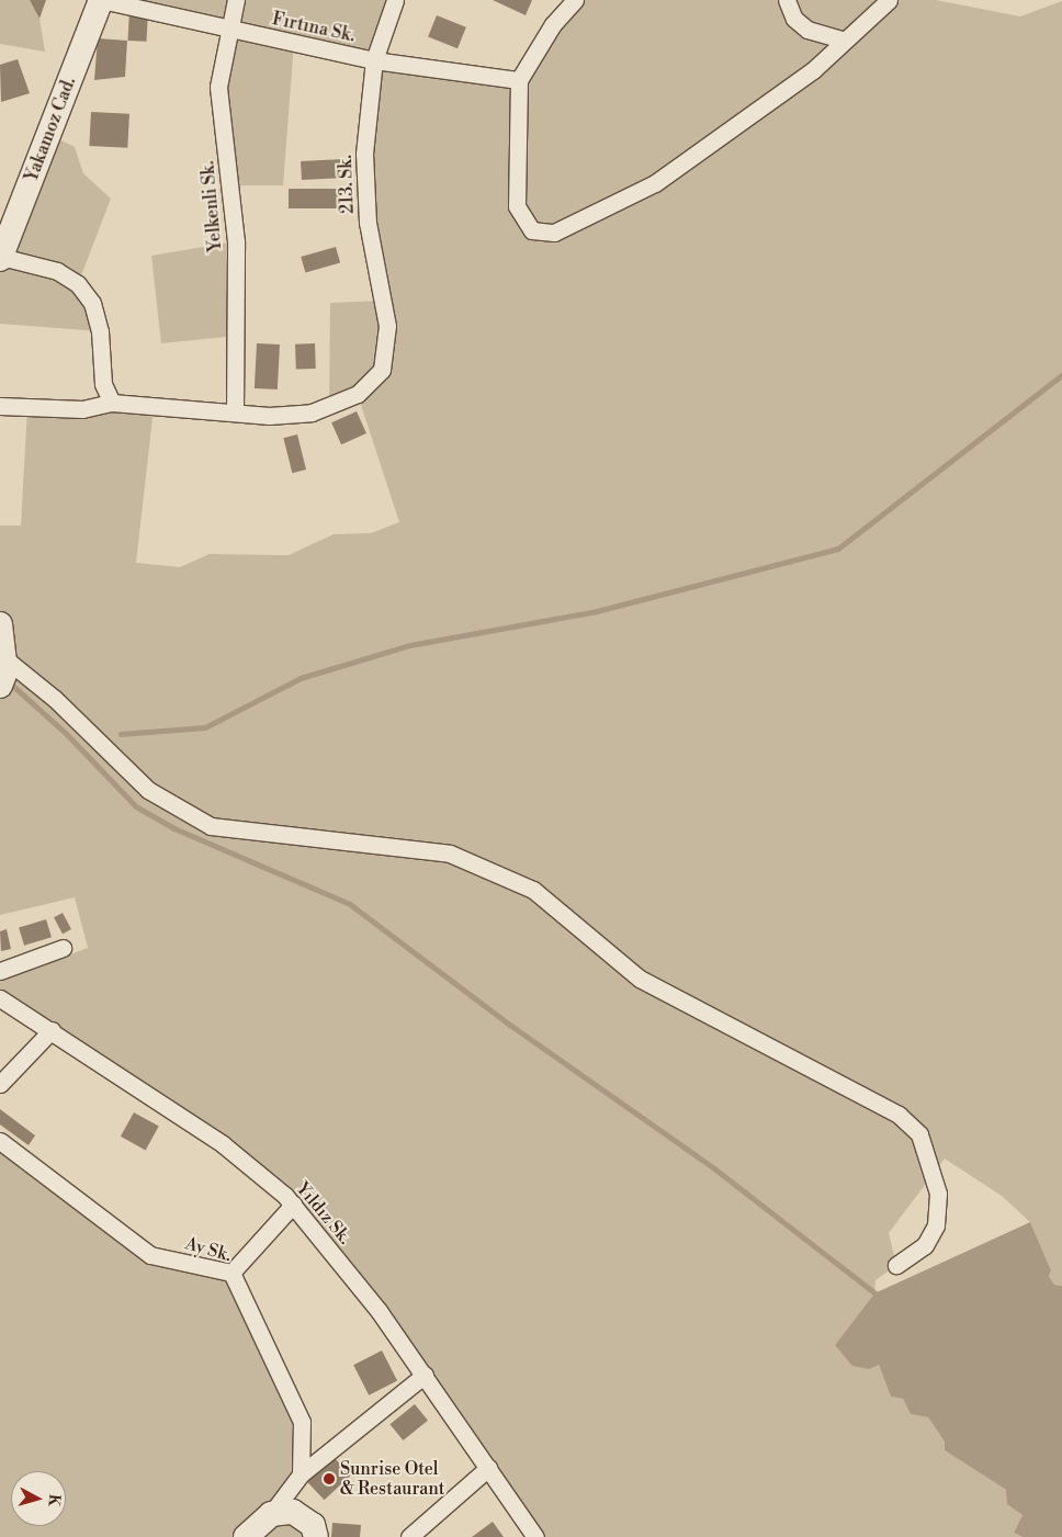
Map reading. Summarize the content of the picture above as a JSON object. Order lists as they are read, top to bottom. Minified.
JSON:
{"streets":{"street":["Fırtına Sk.","Yakamoz Cad.","213. Sk.","Yelkenli Sk.","Yıldız Sk.","Ay Sk."]},"crossings":[["Fırtına Sk.","Yakamoz Cad."],["Fırtına Sk.","213. Sk."],["Fırtına Sk.","Yelkenli Sk."],["213. Sk.","Yelkenli Sk."]],"places":["Sunrise Otel & Restaurant"],"north":"right"}
